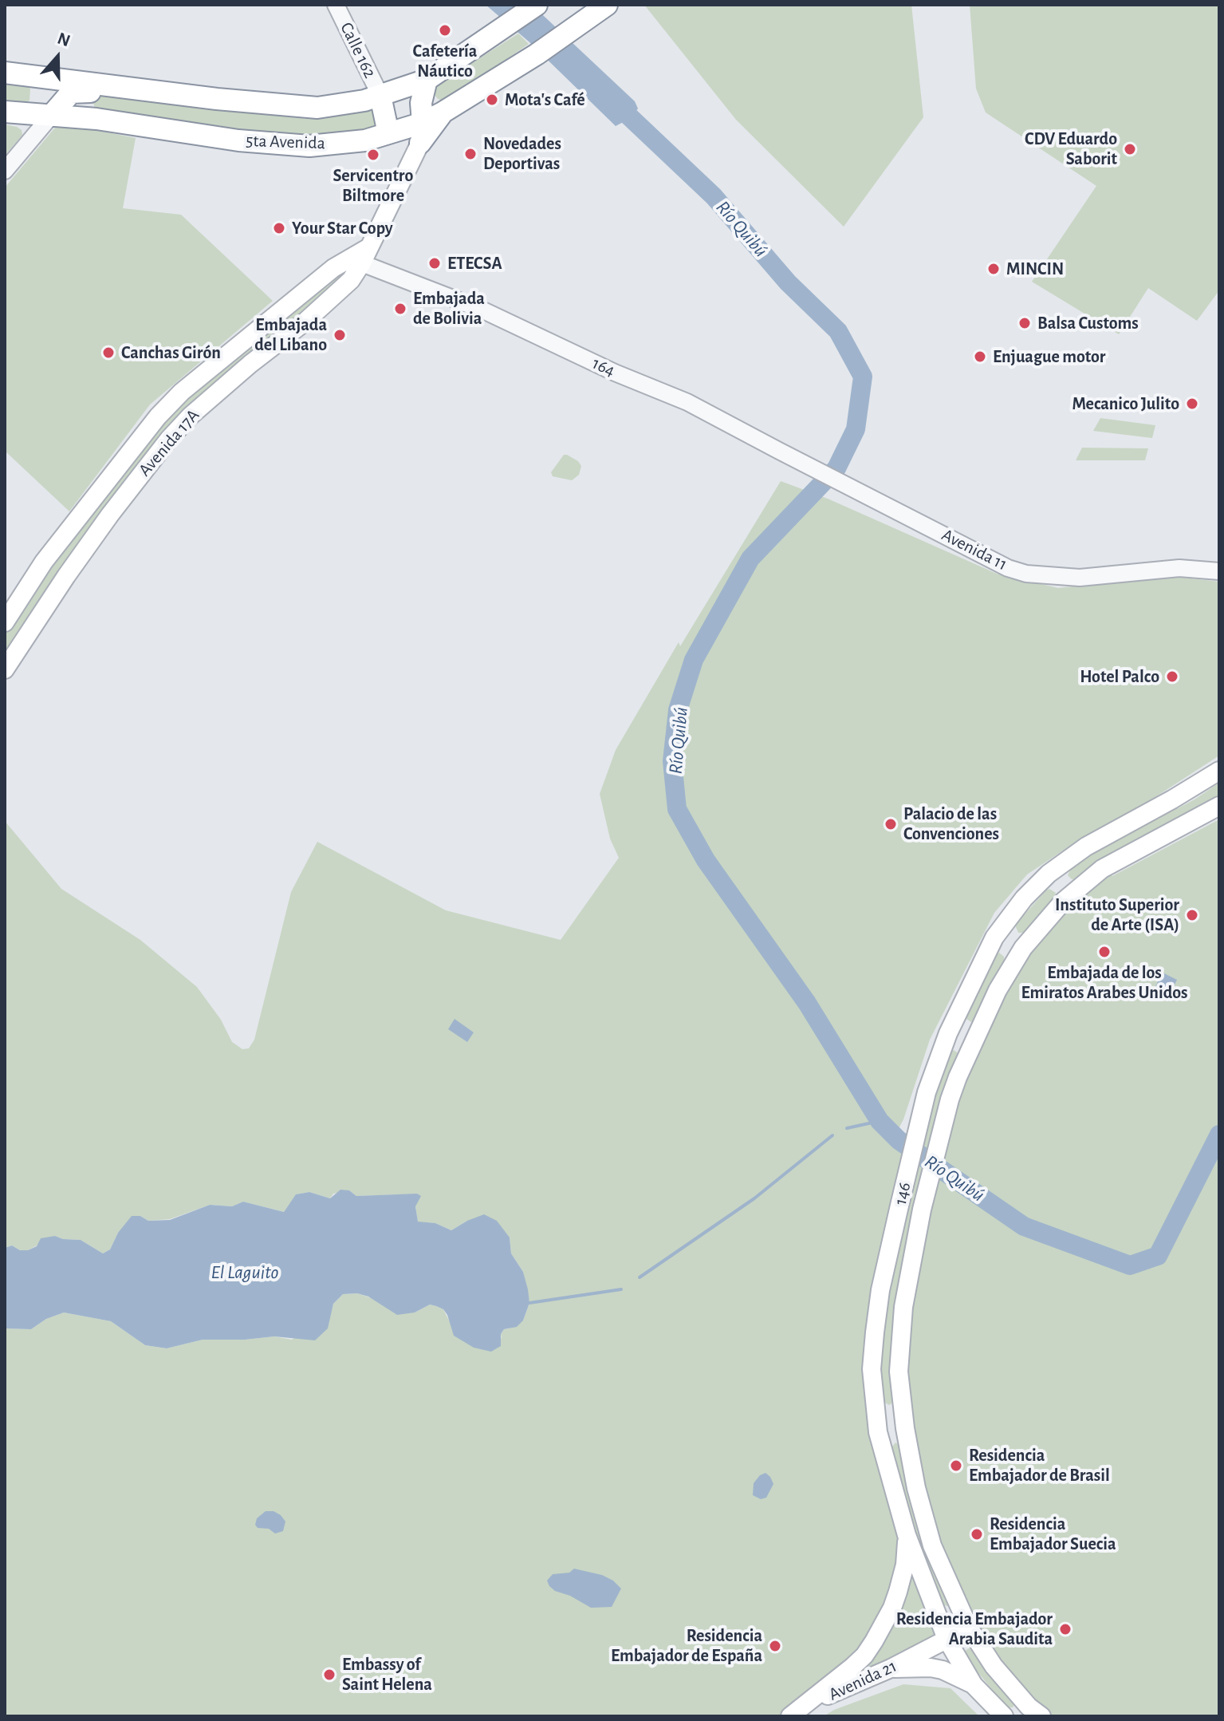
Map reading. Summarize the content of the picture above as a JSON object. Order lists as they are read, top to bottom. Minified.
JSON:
{"streets":{"highway":["5ta Avenida"],"main road":["Avenida 17A","146","Avenida 21"],"street":["Calle 162","164","Avenida 11"]},"crossings":[["Calle 162","5ta Avenida"],["5ta Avenida","Avenida 17A"],["164","Avenida 17A"],["164","Avenida 11"],["146","Avenida 21"]],"water":["Río Quibú","El Laguito"],"places":["Cafetería Náutico","Mota's Café","CDV Eduardo Saborit","Novedades Deportivas","Servicentro Biltmore","Your Star Copy","ETECSA","MINCIN","Embajada de Bolivia","Balsa Customs","Embajada del Libano","Canchas Girón","Enjuague motor","Mecanico Julito","Hotel Palco","Palacio de las Convenciones","Instituto Superior de Arte (ISA)","Embajada de los Emiratos Arabes Unidos","Residencia Embajador de Brasil","Residencia Embajador Suecia","Residencia Embajador Arabia Saudita","Residencia Embajador de España","Embassy of Saint Helena"],"north":"top"}
